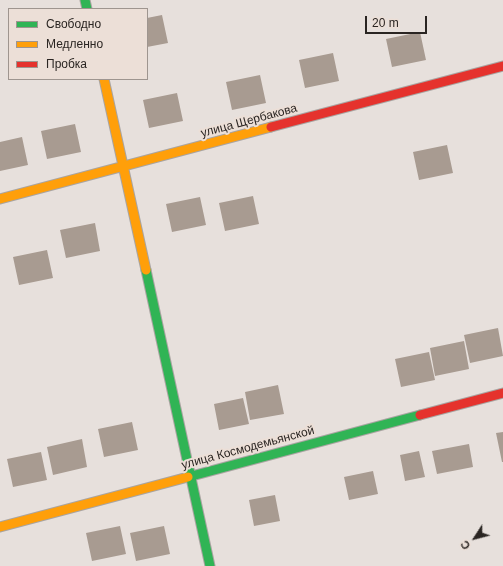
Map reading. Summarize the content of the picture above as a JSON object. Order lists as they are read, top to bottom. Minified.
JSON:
{"streets":{"street":["улица Щербакова","улица Космодемьянской"]},"legend":["Свободно","Медленно","Пробка"],"scale_bar":"20 m","north":"bottom left"}
